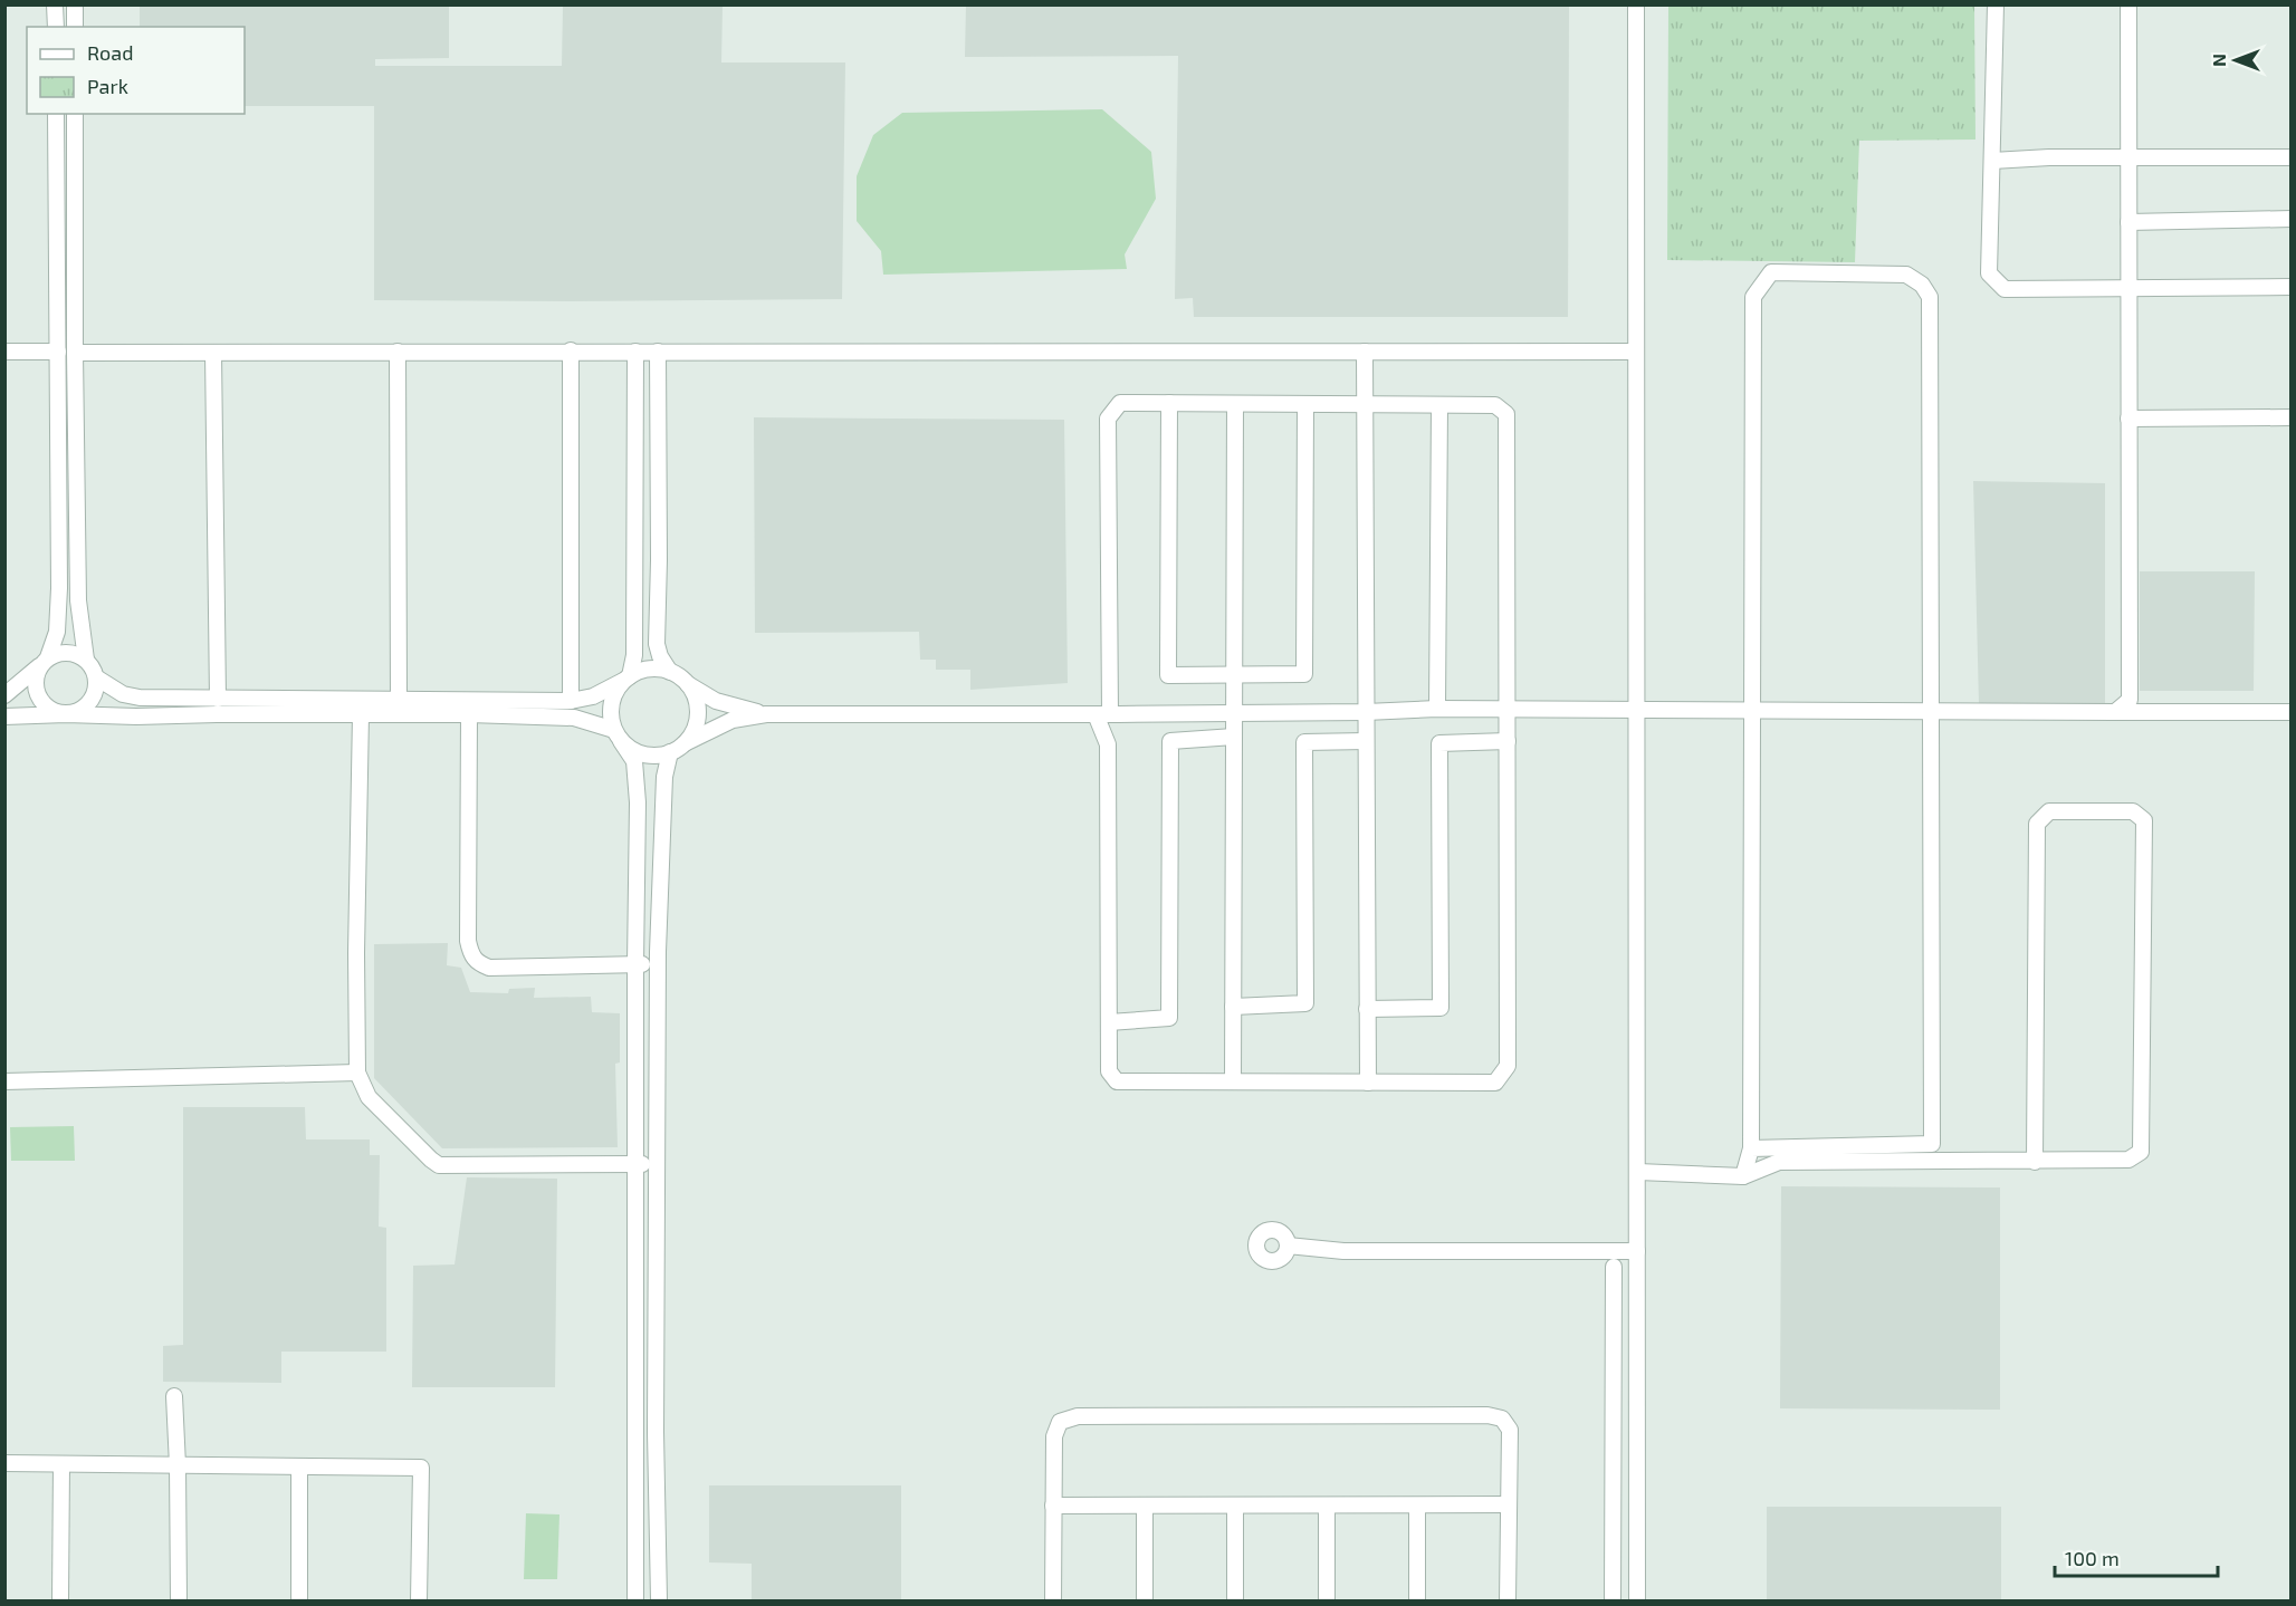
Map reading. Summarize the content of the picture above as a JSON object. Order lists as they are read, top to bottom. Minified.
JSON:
{"legend":["Road","Park"],"scale_bar":"100 m","north":"left"}
